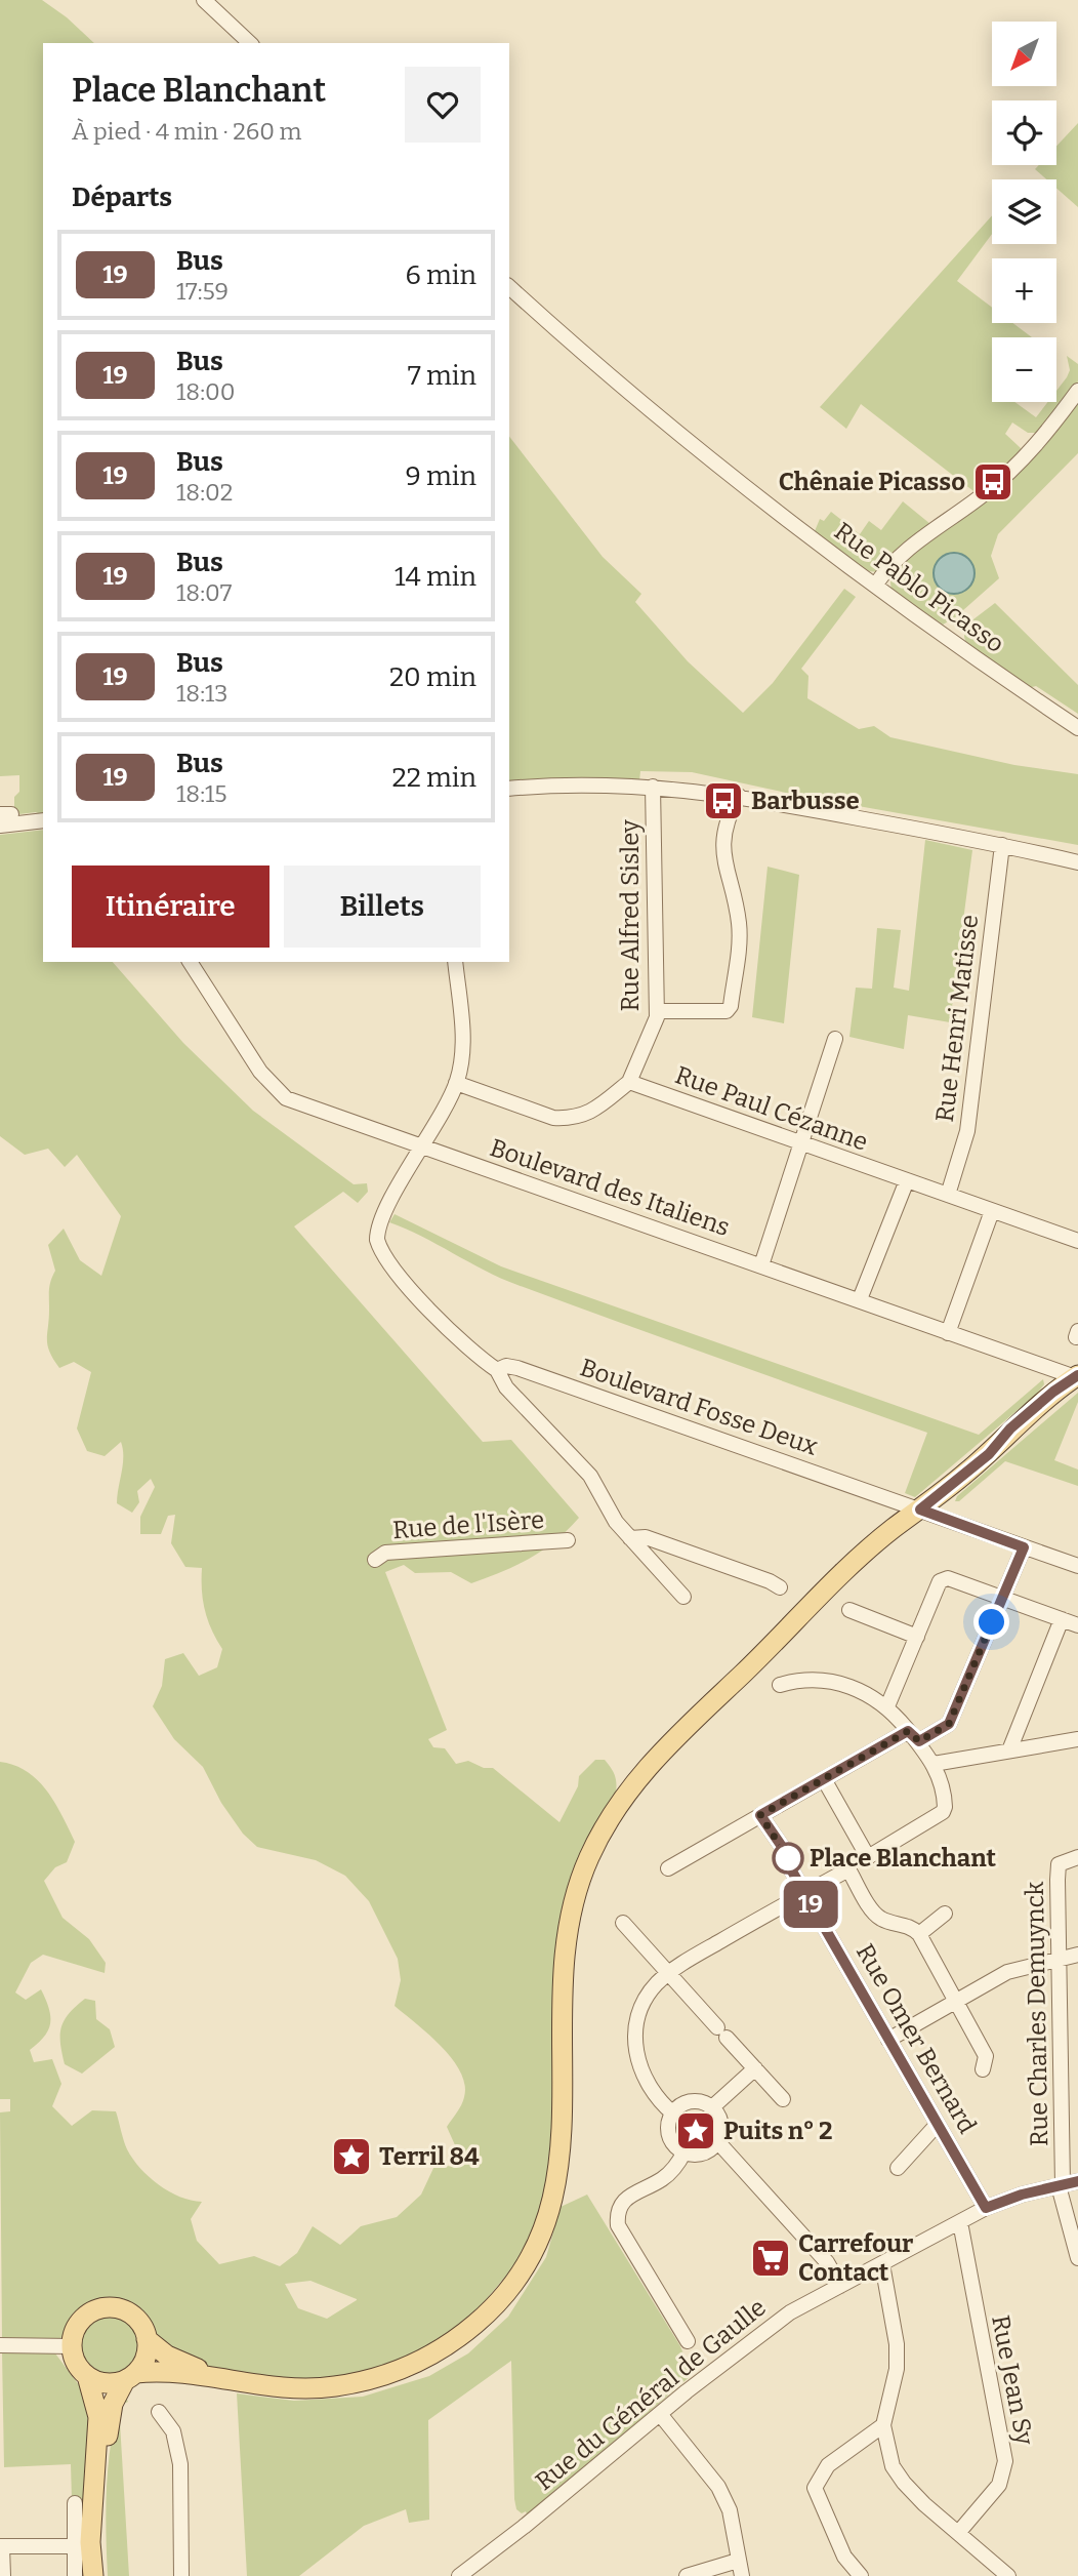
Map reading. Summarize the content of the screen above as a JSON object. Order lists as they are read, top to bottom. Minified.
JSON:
{"streets":{"street":["Rue Pablo Picasso","Rue Alfred Sisley","Rue Henri Matisse","Rue Paul Cézanne","Boulevard des Italiens","Boulevard Fosse Deux","Rue de l'Isère","Rue Charles Demuynck","Rue Omer Bernard","Rue Jean Sy","Rue du Général de Gaulle"]},"crossings":[["Rue Alfred Sisley","Rue Paul Cézanne"],["Rue Henri Matisse","Rue Paul Cézanne"],["Rue Charles Demuynck","Rue du Général de Gaulle"],["Rue Omer Bernard","Rue du Général de Gaulle"],["Rue Jean Sy","Rue du Général de Gaulle"]],"places":{"bus stop":["Chênaie Picasso","Barbusse"],"other":["Place Blanchant"],"place":["Puits n° 2","Terril 84"],"supermarket":["Carrefour Contact"]},"lines":["bus line 19"],"north":"bottom left","page":{"on_map":"19","map_buttons":["+","−"],"heading":[["Place Blanchant","À pied · 4 min · 260 m"],"Départs"],"list":[{"mark":"19","name":"Bus","note":"17:59","value":"6 min"},{"mark":"19","name":"Bus","note":"18:00","value":"7 min"},{"mark":"19","name":"Bus","note":"18:02","value":"9 min"},{"mark":"19","name":"Bus","note":"18:07","value":"14 min"},{"mark":"19","name":"Bus","note":"18:13","value":"20 min"},{"mark":"19","name":"Bus","note":"18:15","value":"22 min"}],"buttons":["Itinéraire","Billets"]}}
